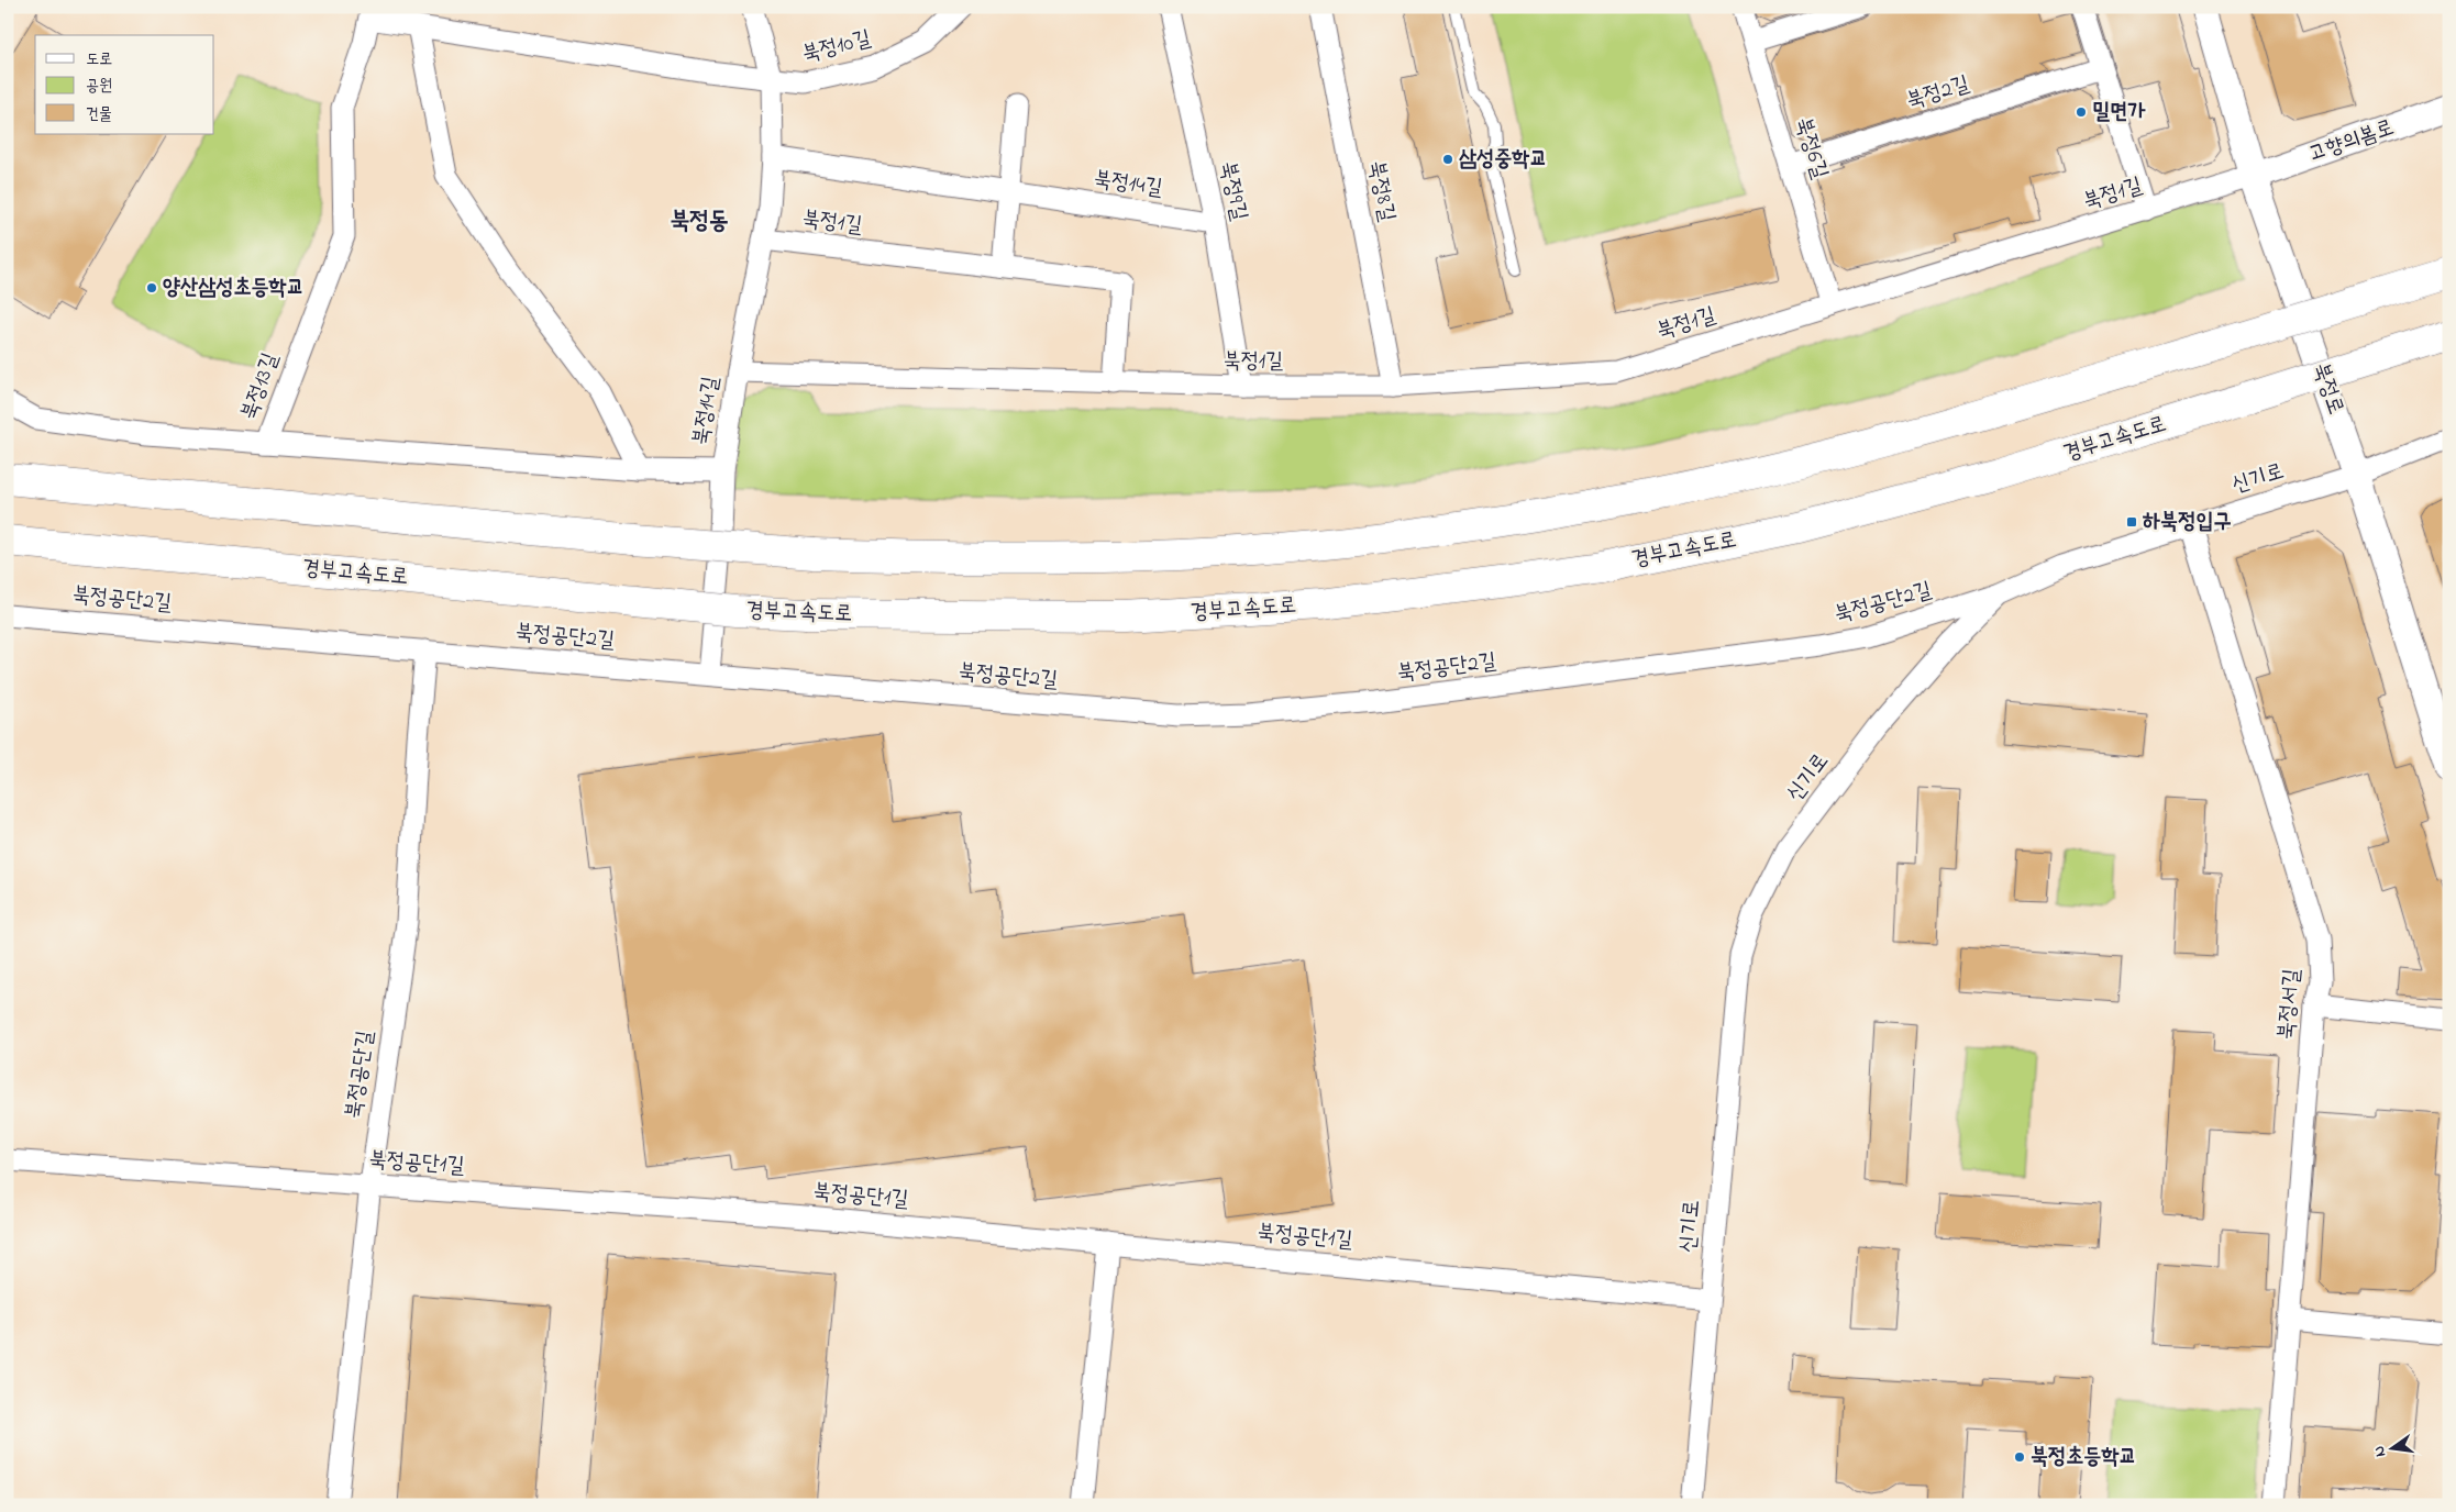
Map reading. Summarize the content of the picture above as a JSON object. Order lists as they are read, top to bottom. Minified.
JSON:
{"streets":{"highway":["경부고속도로"],"street":["북정10길","북정2길","고향의봄로","북정6길","북정14길","북정9길","북정8길","북정1길","북정13길","북정로","신기로","북정공단2길","북정서길","북정공단길","북정공단1길"]},"crossings":[["북정10길","북정14길"],["북정2길","북정6길"],["고향의봄로","북정1길"],["고향의봄로","북정로"],["북정6길","북정1길"],["북정14길","북정9길"],["북정14길","북정1길"],["북정14길","북정13길"],["북정14길","북정공단2길"],["북정9길","북정1길"],["북정8길","북정1길"],["북정1길","북정로"],["북정로","신기로"],["신기로","북정공단2길"],["신기로","북정서길"],["신기로","북정공단1길"],["북정공단2길","북정공단길"],["북정공단길","북정공단1길"]],"districts":["북정동"],"places":{"other":["밀면가","삼성중학교","양산삼성초등학교","북정초등학교"],"transit":["하북정입구"]},"legend":["도로","공원","건물"],"north":"left"}
